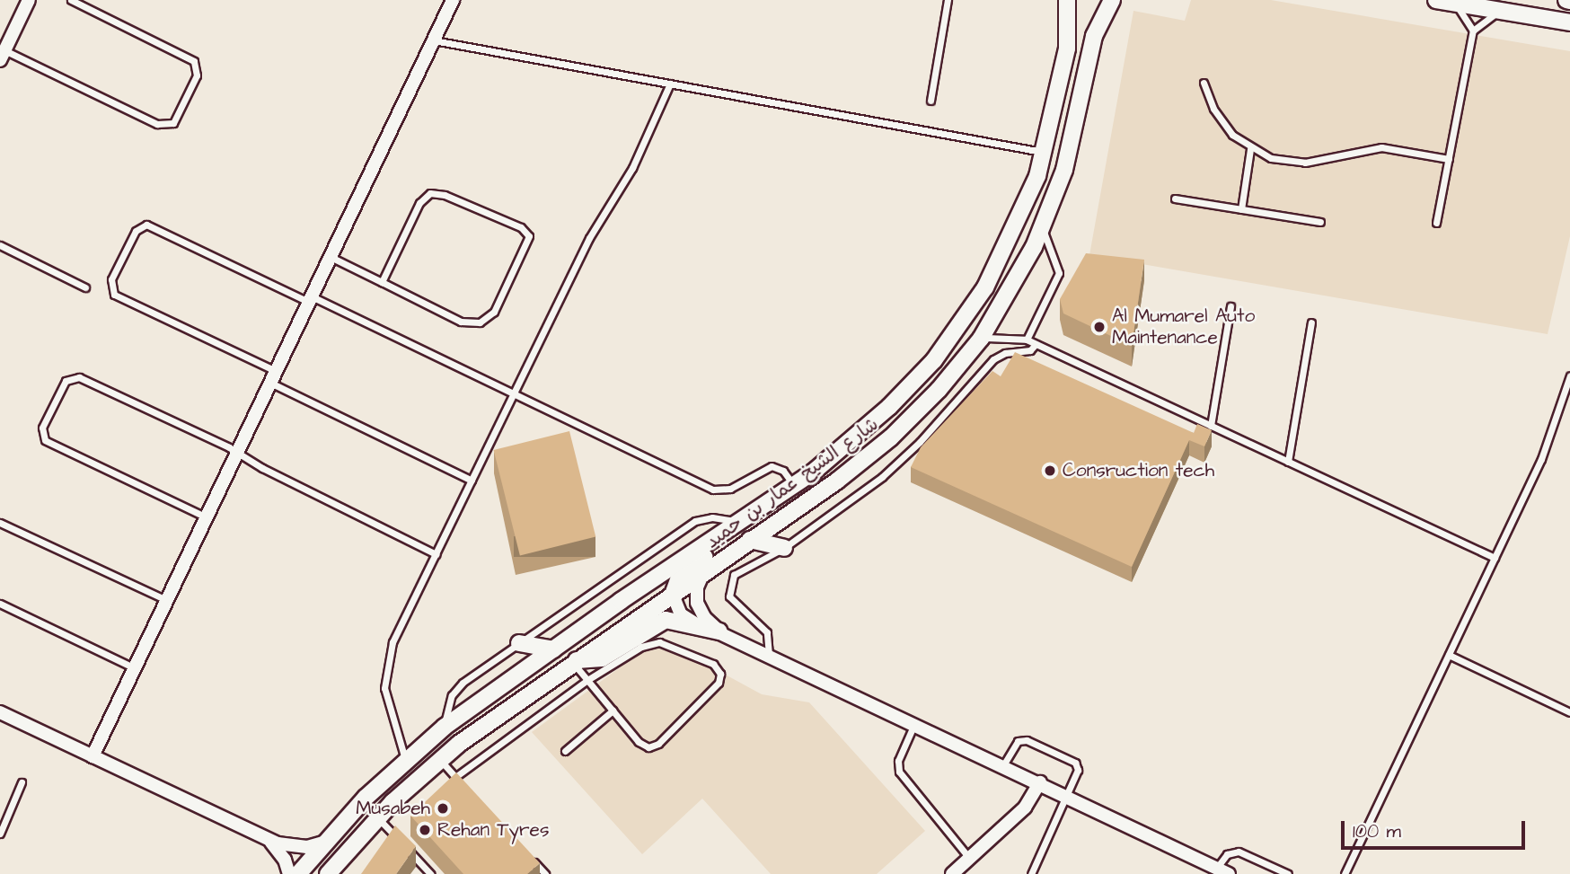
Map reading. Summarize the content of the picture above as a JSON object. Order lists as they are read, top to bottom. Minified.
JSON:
{"streets":{"street":["شارع الشيخ عمار بن حميد"]},"places":["Al Mumarel Auto Maintenance","Consruction tech","Musabeh","Rehan Tyres"],"scale_bar":"100 m"}
